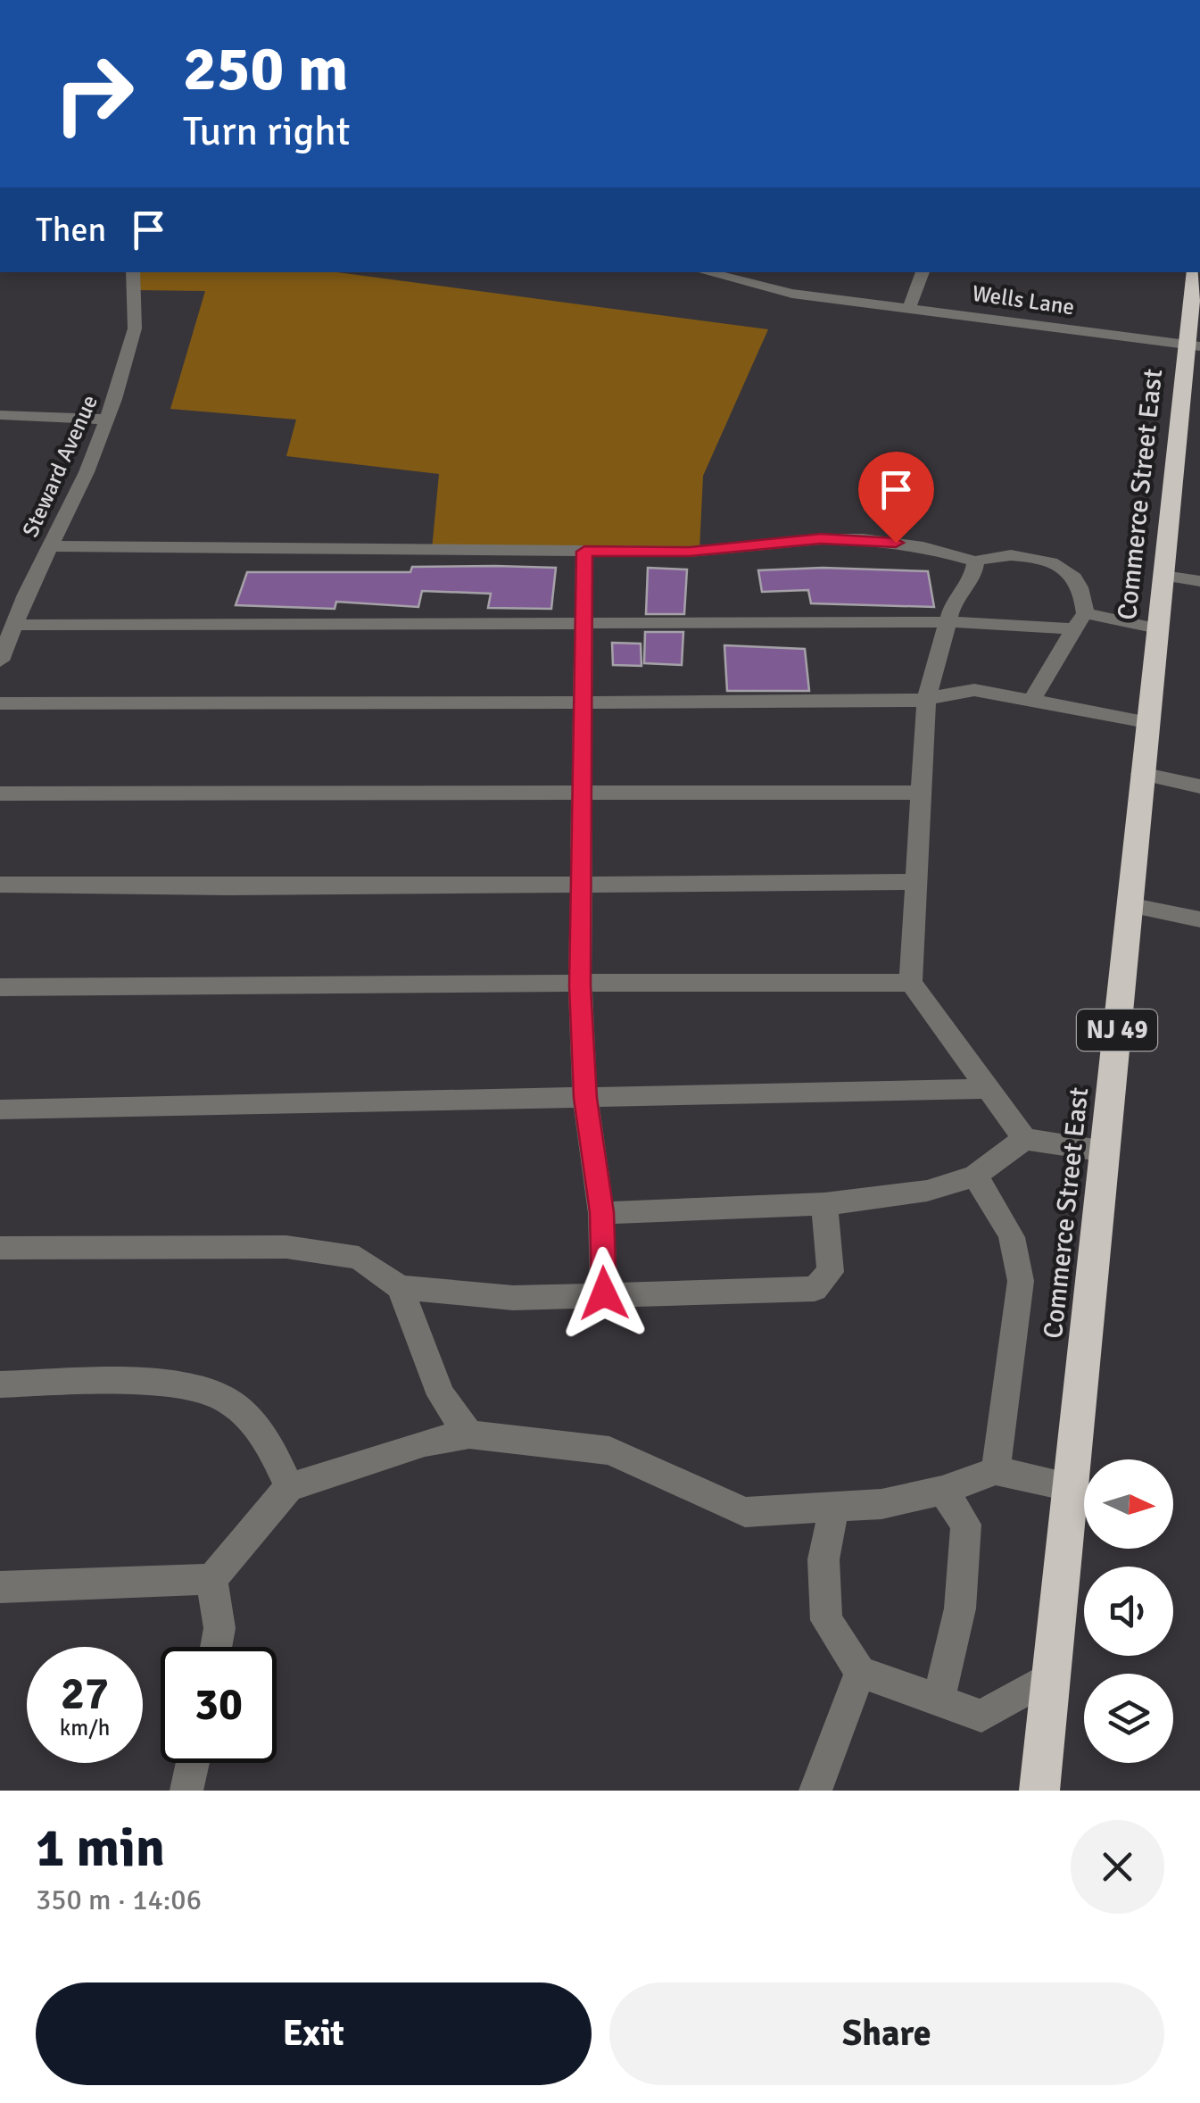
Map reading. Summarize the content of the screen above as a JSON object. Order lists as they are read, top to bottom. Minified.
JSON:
{"streets":{"highway":["Commerce Street East","NJ 49"],"street":["Wells Lane","Steward Avenue"]},"crossings":[["Wells Lane","Commerce Street East"]],"north":"right","page":{"turn":["250 m","Turn right"],"then":"Then","speed":"27 km/h","limit":"30","heading":["1 min","350 m · 14:06"],"buttons":["Exit","Share"]}}
